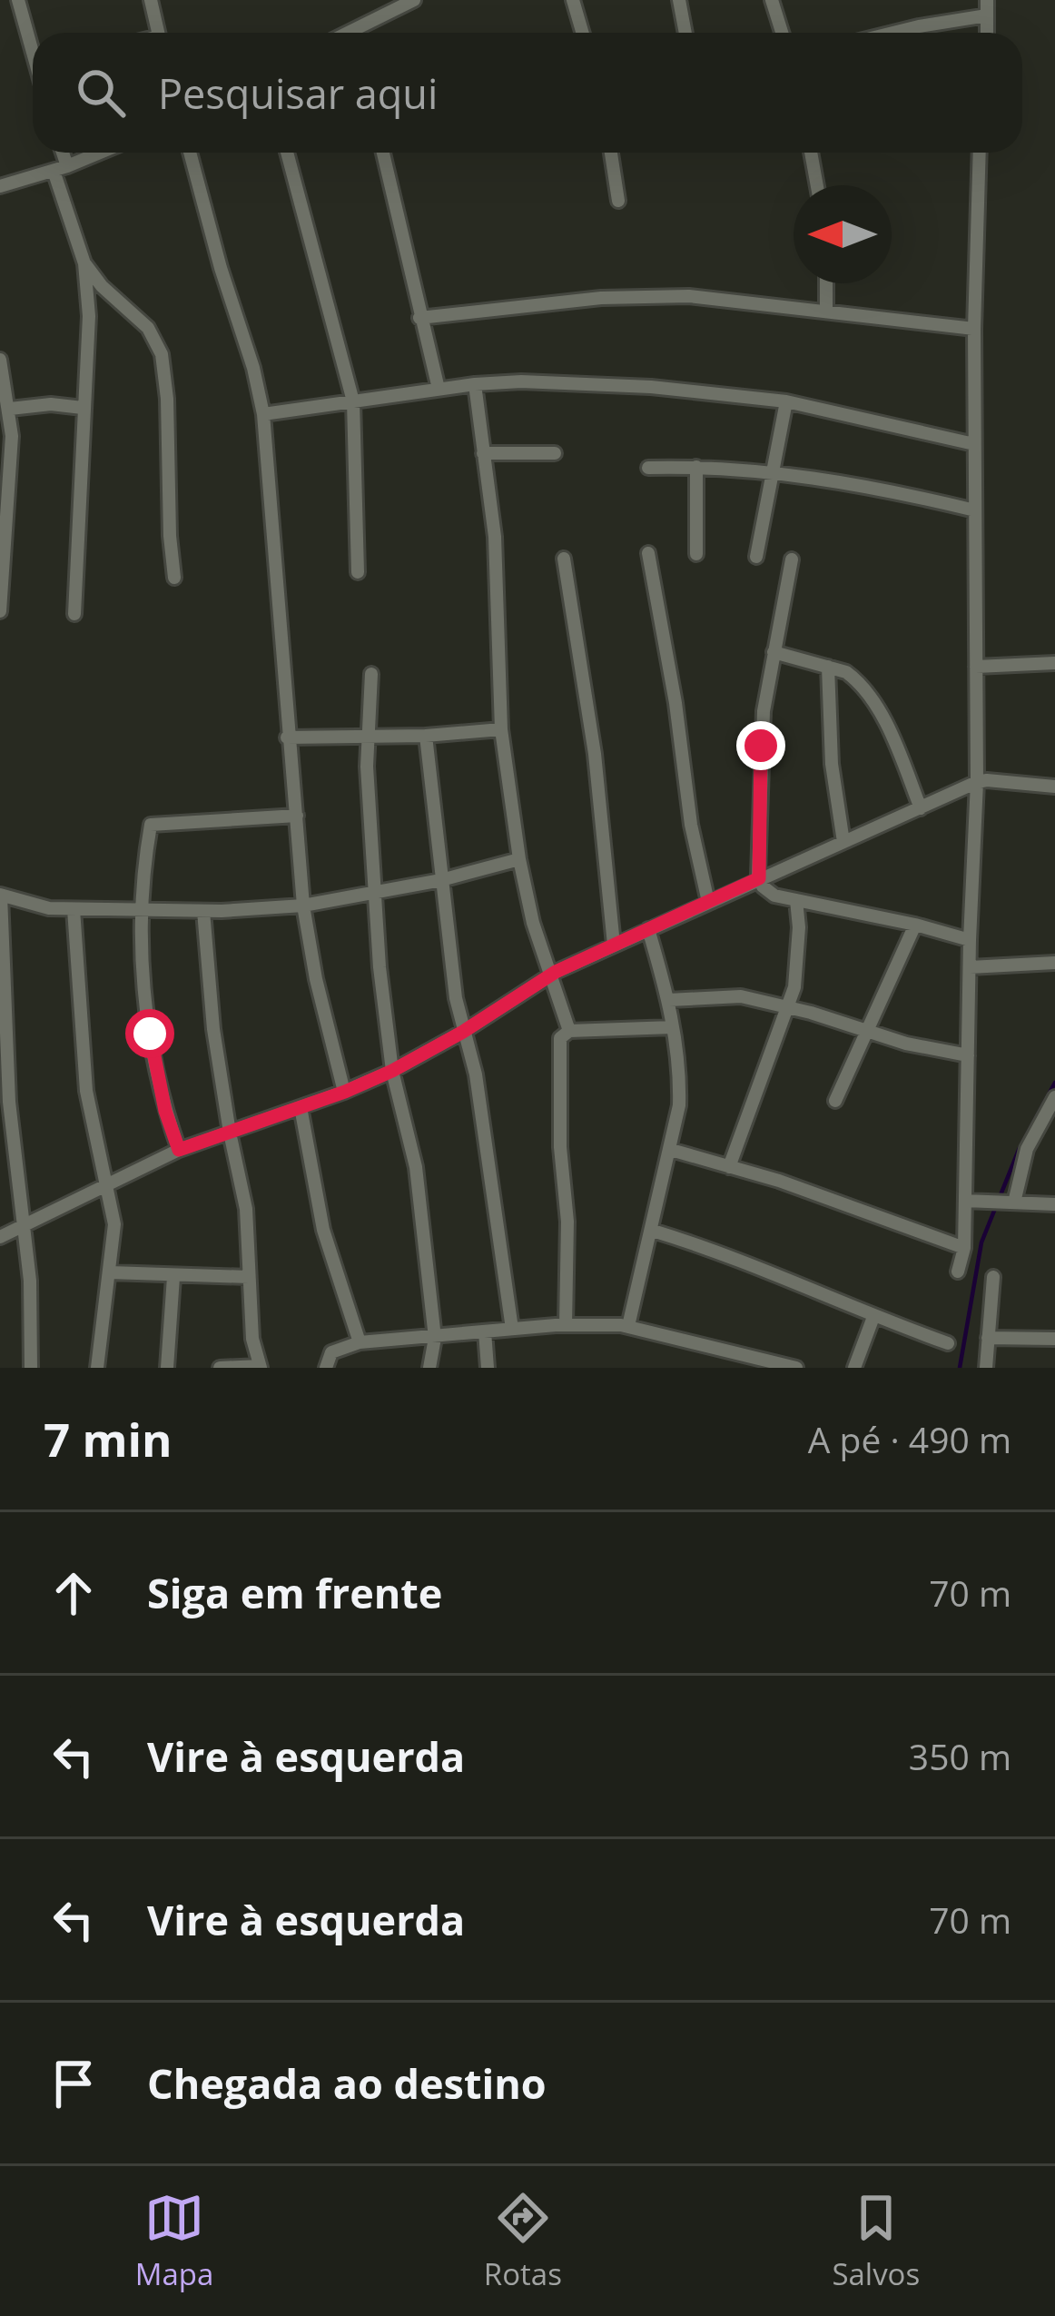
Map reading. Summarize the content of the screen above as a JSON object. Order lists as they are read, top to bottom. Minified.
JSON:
{"north":"left","page":{"search":"Pesquisar aqui","heading":["7 min","A pé · 490 m"],"list":[["Siga em frente","70 m"],["Vire à esquerda","350 m"],["Vire à esquerda","70 m"],"Chegada ao destino"],"nav":["Mapa","Rotas","Salvos"]}}
